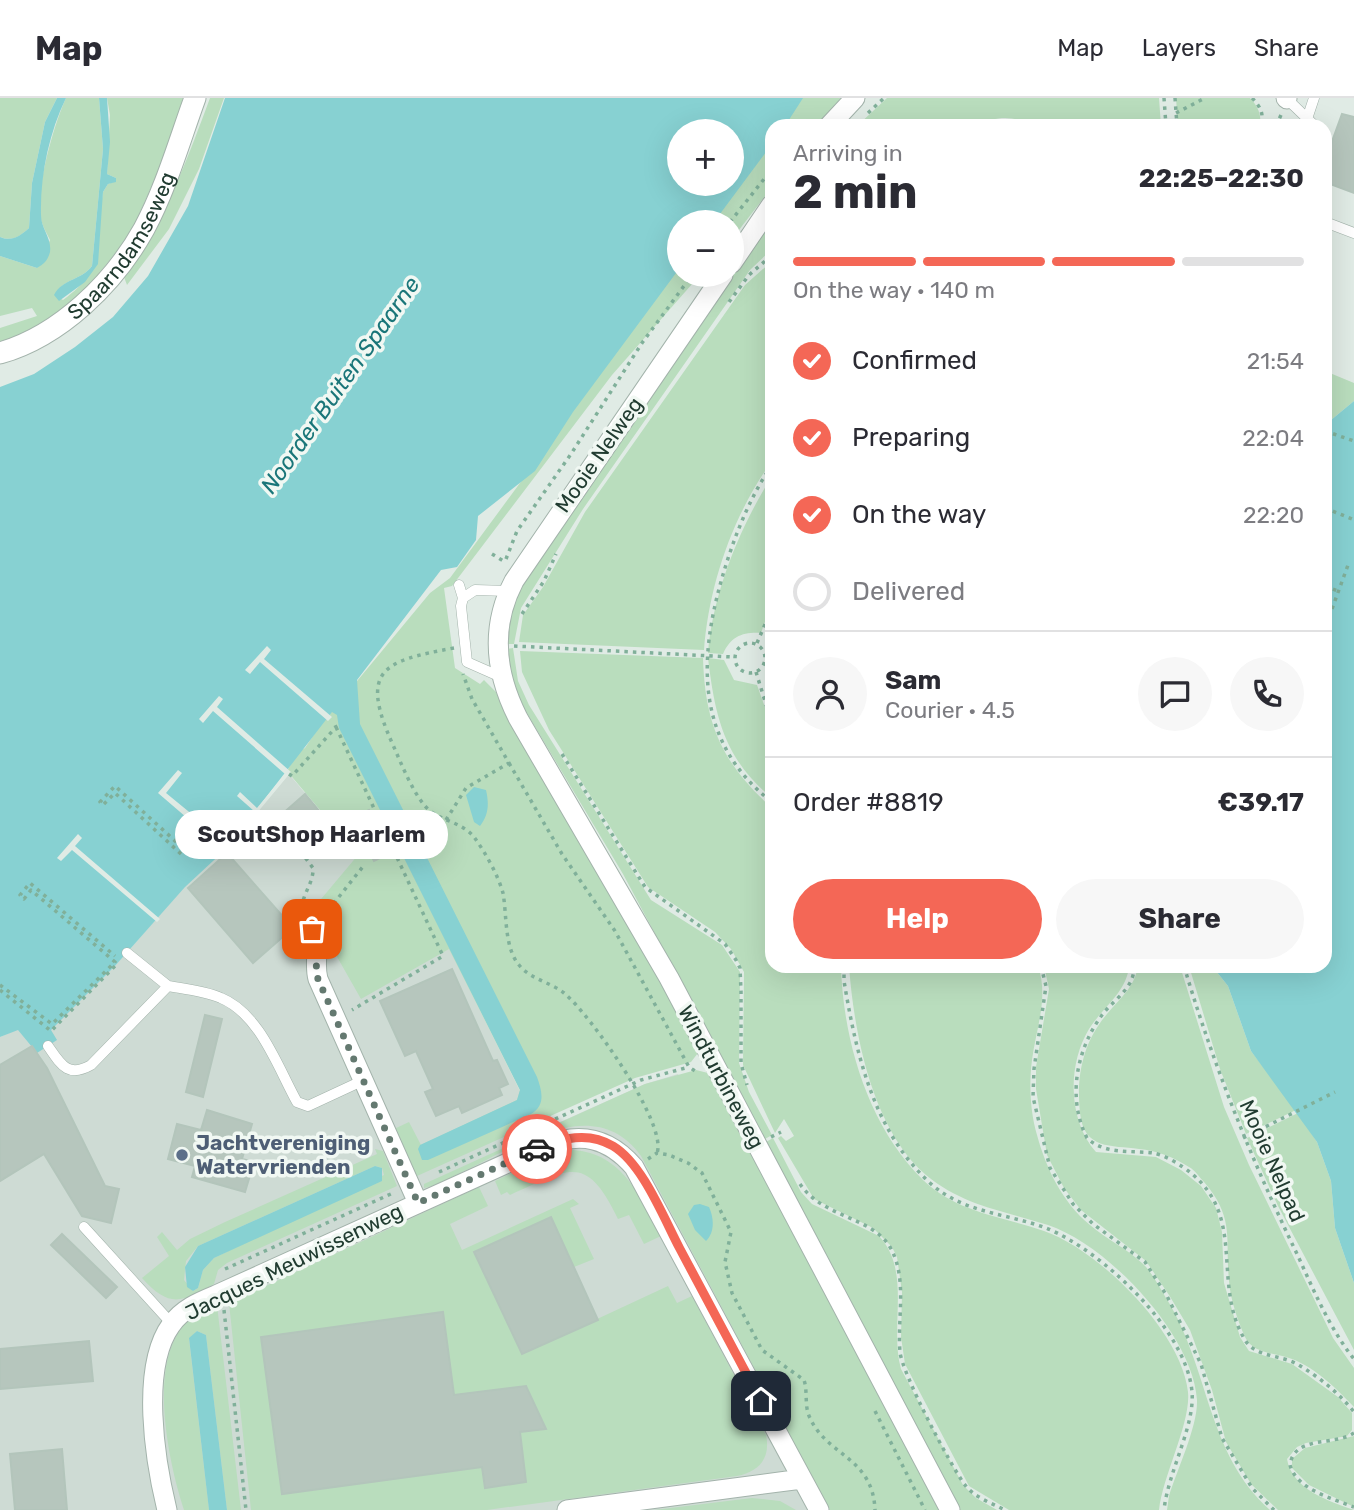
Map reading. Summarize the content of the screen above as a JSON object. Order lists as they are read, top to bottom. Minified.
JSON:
{"streets":{"street":["Spaarndamseweg","Mooie Nelweg","Windturbineweg","Jacques Meuwissenweg"],"path":["Mooie Nelpad"]},"crossings":[["Mooie Nelweg","Windturbineweg"]],"water":["Noorder Buiten Spaarne"],"places":["ScoutShop Haarlem","Jachtvereniging Watervrienden"],"page":{"header":"Map","nav":["Map","Layers","Share"],"map_buttons":["+","−"],"heading":["2 min","Arriving in","22:25–22:30"],"panel":["Sam","Courier · 4.5","Order #8819","€39.17"],"bar":"On the way · 140 m","list":[["Confirmed","21:54"],["Preparing","22:04"],["On the way","22:20"],"Delivered"],"bubble":"ScoutShop Haarlem","buttons":["Help","Share"]}}
